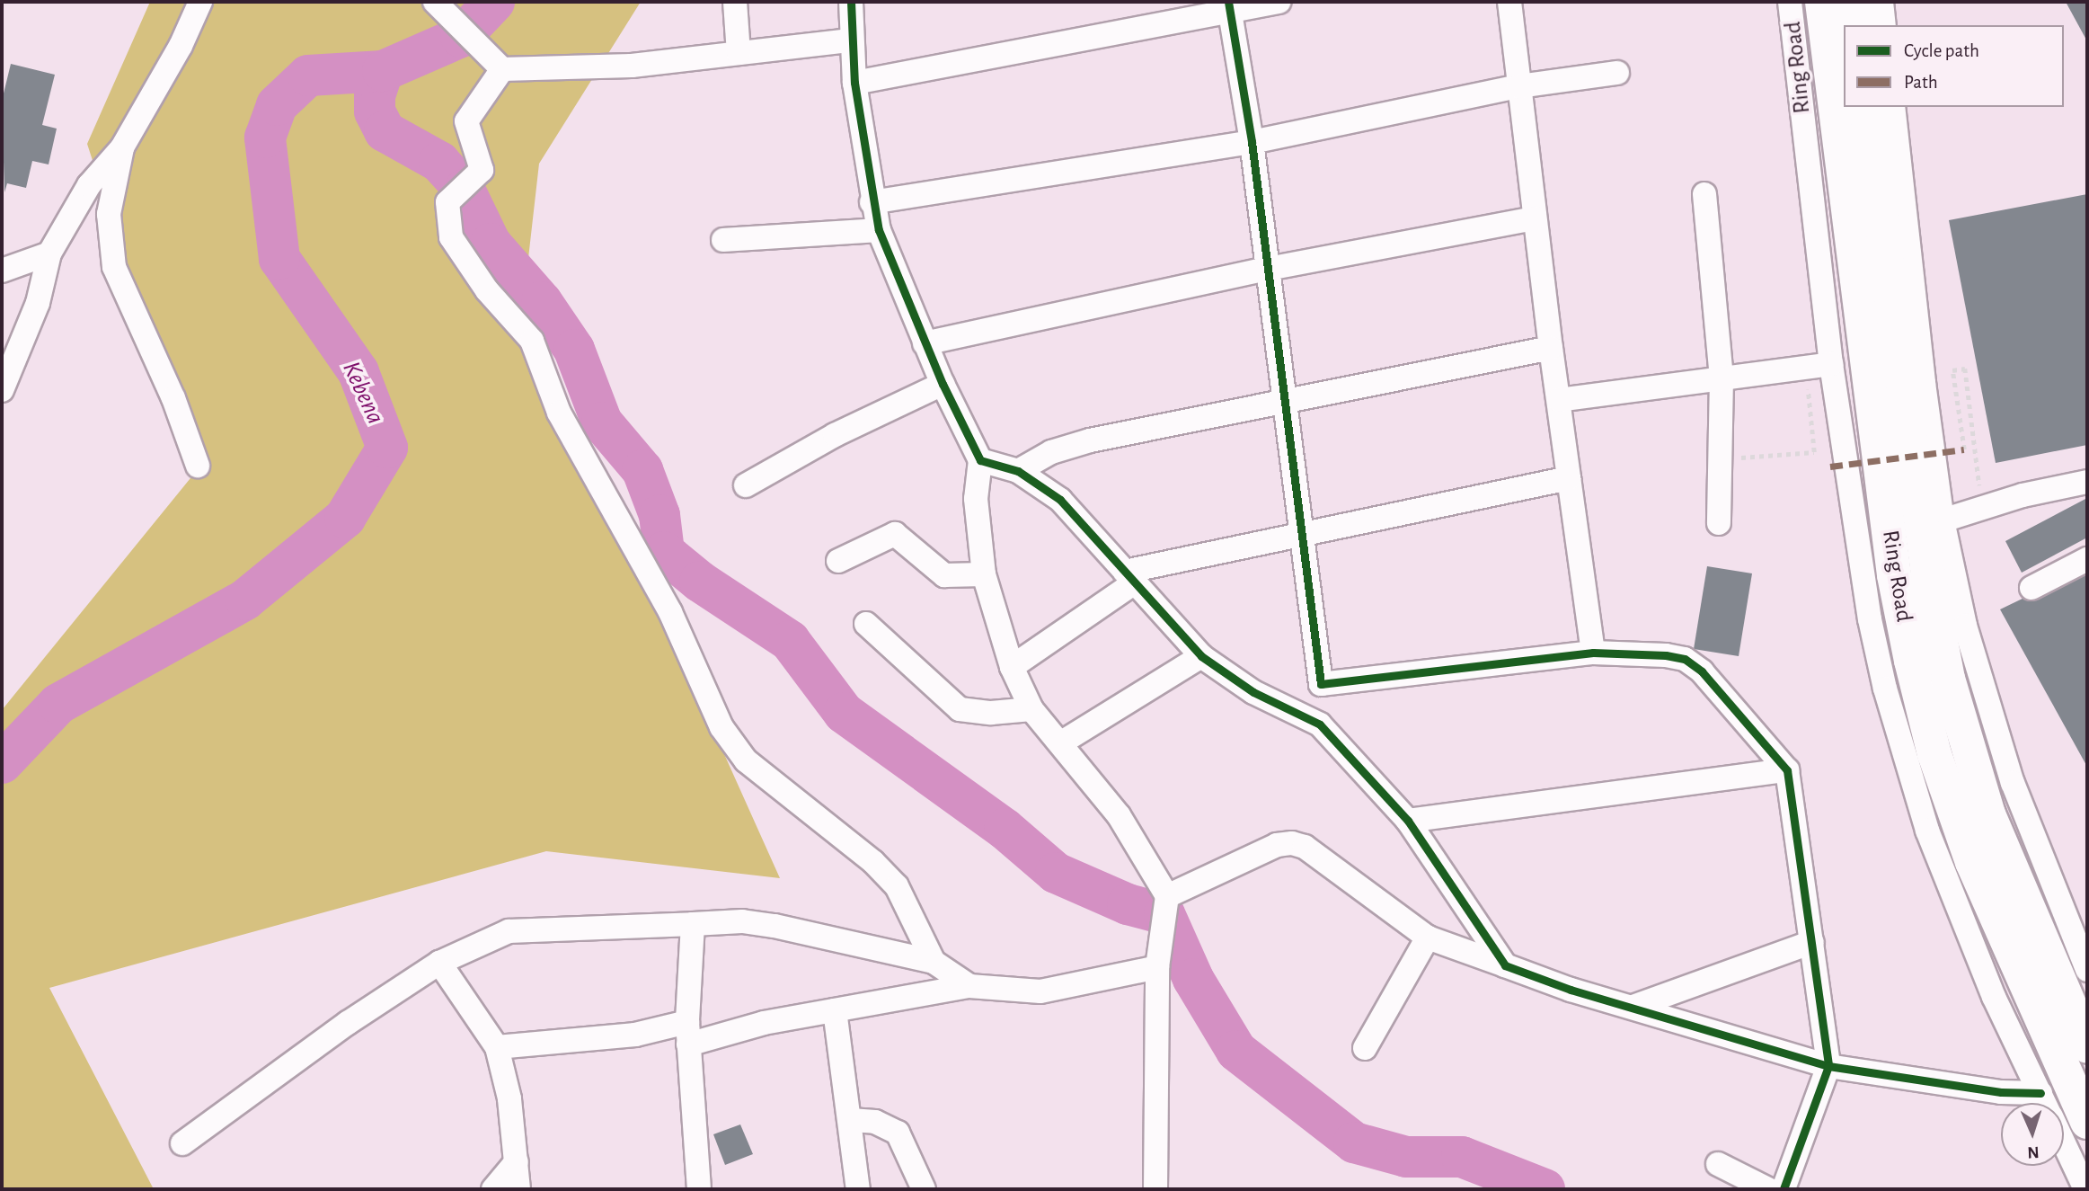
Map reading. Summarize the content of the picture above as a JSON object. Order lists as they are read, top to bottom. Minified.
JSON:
{"streets":{"highway":["Ring Road"]},"water":["Kebena"],"legend":["Cycle path","Path"],"north":"bottom"}
